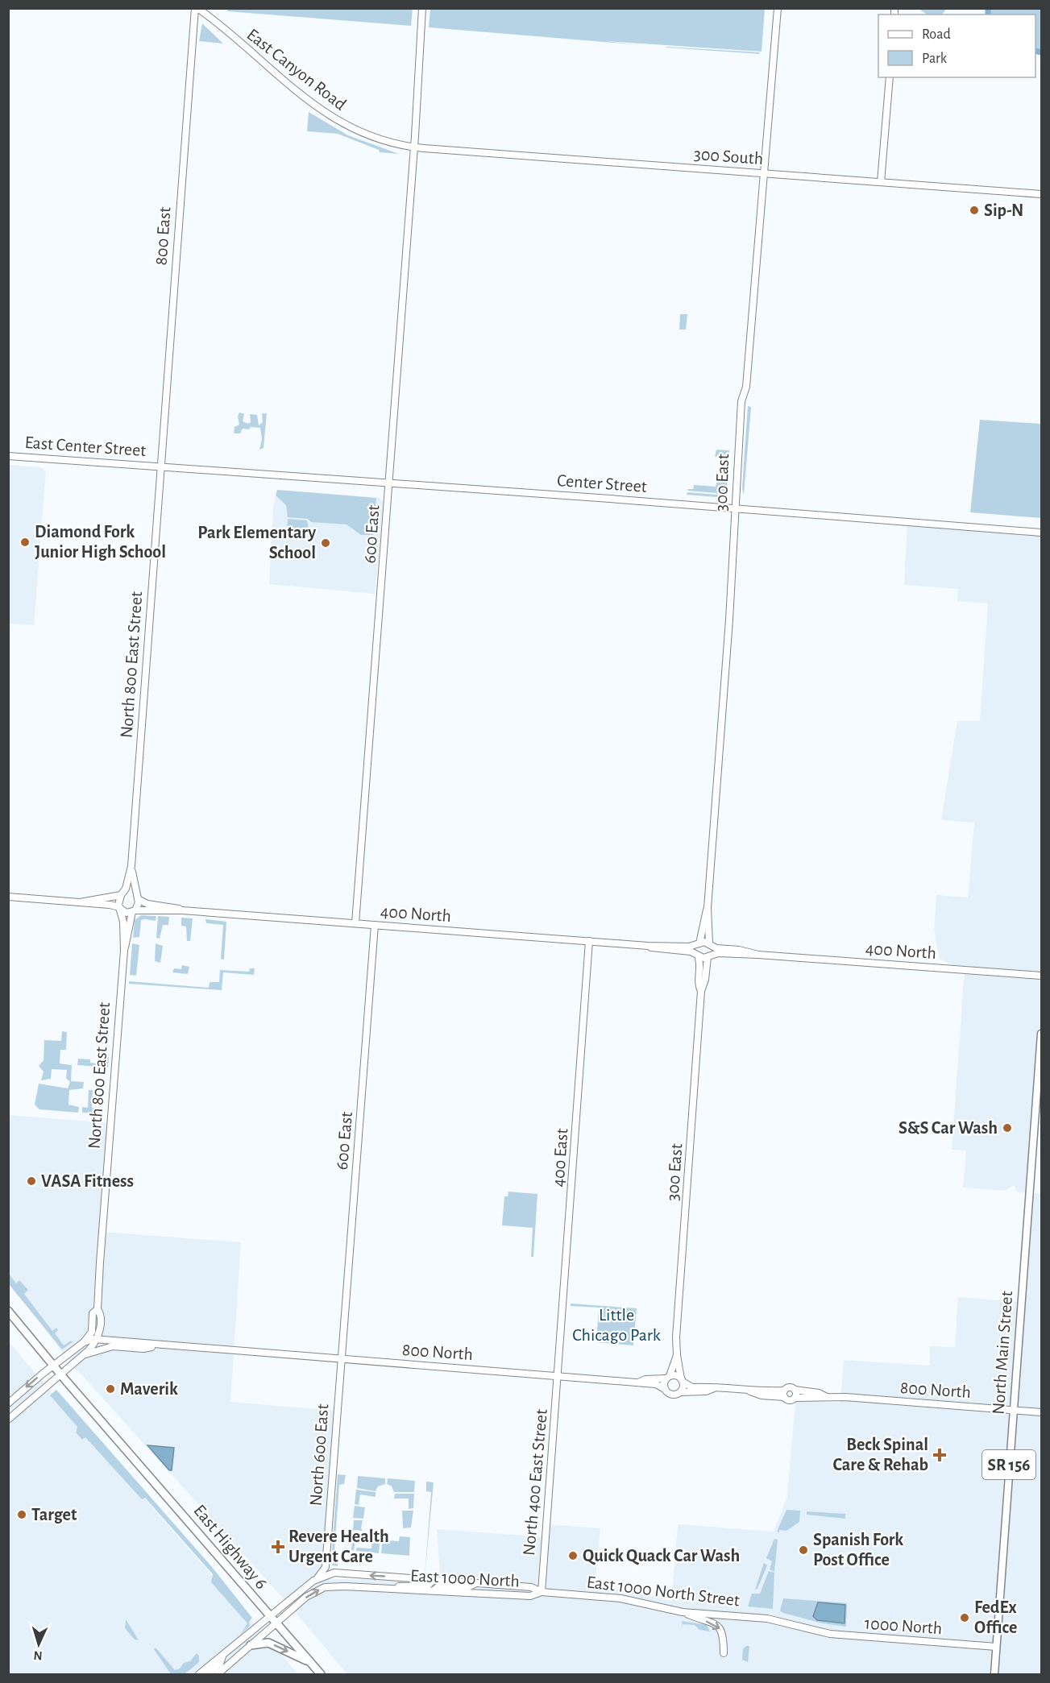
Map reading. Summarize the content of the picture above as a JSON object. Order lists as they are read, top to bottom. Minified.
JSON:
{"streets":{"highway":["East Highway 6"],"main road":["North Main Street","SR 156"],"street":["East Canyon Road","300 South","800 East","East Center Street","300 East","Center Street","600 East","North 800 East Street","400 North","400 East","800 North","North 600 East","North 400 East Street","East 1000 North","East 1000 North Street","1000 North"]},"crossings":[["East Canyon Road","300 South"],["East Canyon Road","800 East"],["East Canyon Road","600 East"],["300 South","300 East"],["300 South","600 East"],["800 East","East Center Street"],["800 East","Center Street"],["800 East","North 800 East Street"],["East Center Street","Center Street"],["East Center Street","North 800 East Street"],["300 East","Center Street"],["300 East","400 North"],["300 East","800 North"],["Center Street","600 East"],["Center Street","North 800 East Street"],["600 East","400 North"],["600 East","800 North"],["600 East","North 600 East"],["400 North","400 East"],["400 East","800 North"],["400 East","North 400 East Street"],["800 North","North Main Street"],["800 North","North 600 East"],["800 North","North 400 East Street"],["North Main Street","1000 North"],["North 600 East","East 1000 North"],["North 400 East Street","East 1000 North"],["North 400 East Street","East 1000 North Street"],["East Highway 6","East 1000 North"],["East 1000 North","East 1000 North Street"],["East 1000 North Street","1000 North"]],"parks":["Little Chicago Park"],"places":{"other":["Sip-N","Diamond Fork Junior High School","Park Elementary School","S&S Car Wash","VASA Fitness","Maverik","Target","Spanish Fork Post Office","Quick Quack Car Wash","FedEx Office"],"health":["Beck Spinal Care & Rehab","Revere Health Urgent Care"]},"legend":["Road","Park"],"north":"bottom"}
